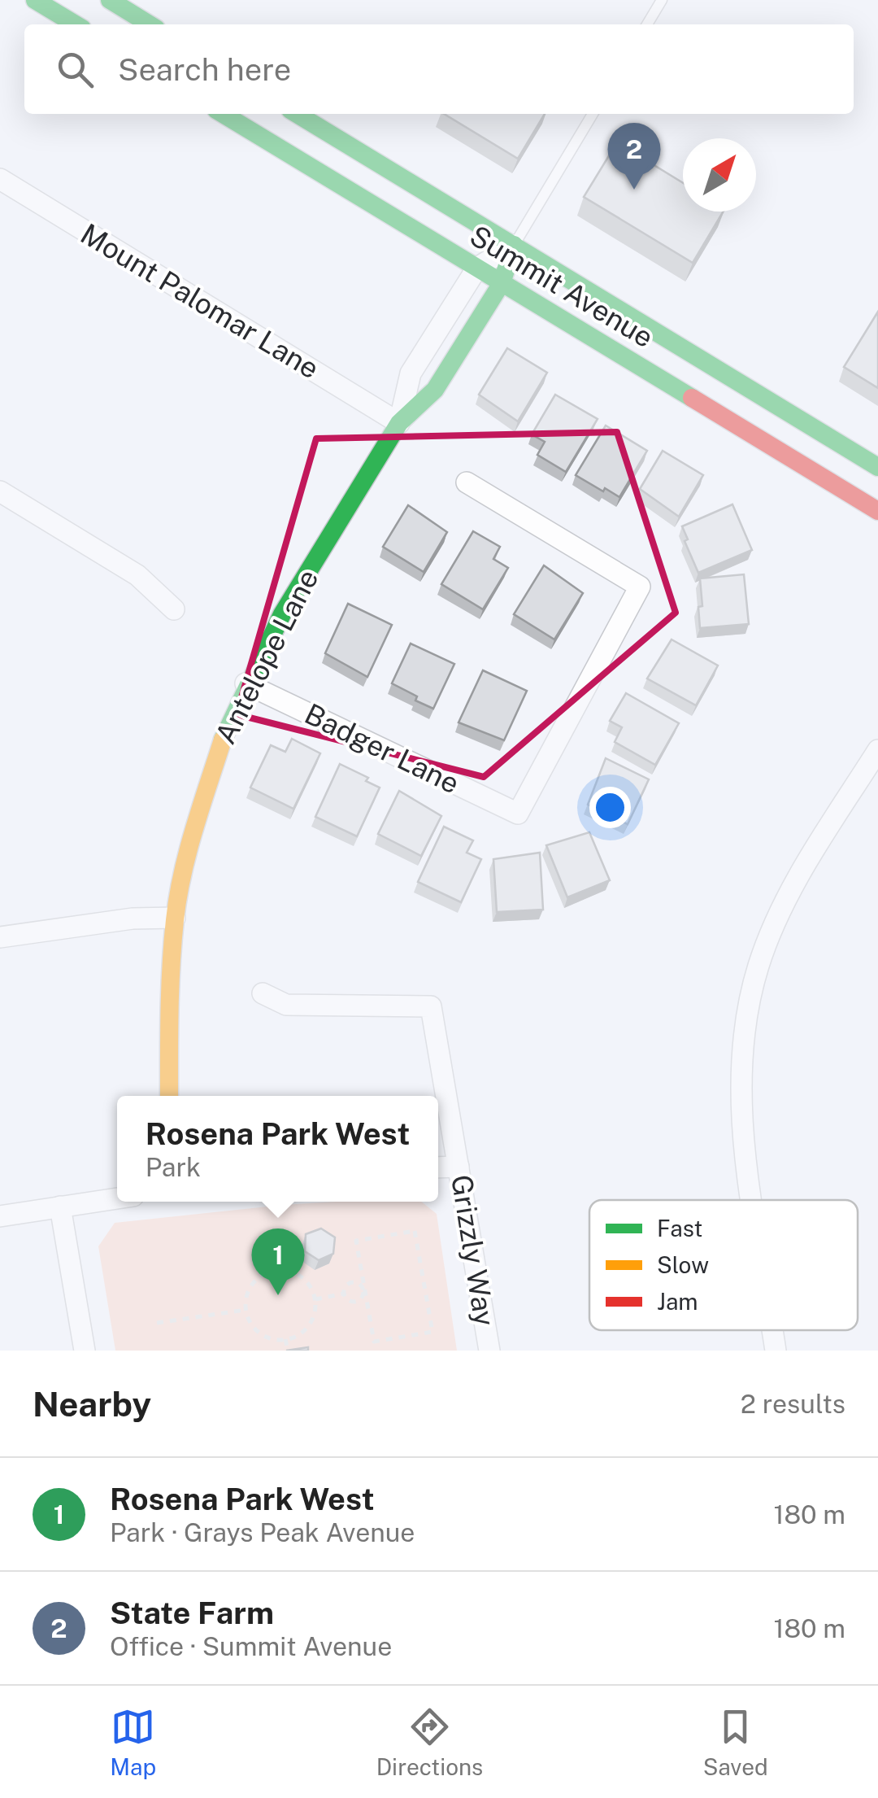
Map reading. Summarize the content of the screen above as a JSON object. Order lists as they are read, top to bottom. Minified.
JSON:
{"streets":{"street":["Summit Avenue","Mount Palomar Lane","Antelope Lane","Badger Lane","Grizzly Way"]},"crossings":[["Summit Avenue","Antelope Lane"],["Mount Palomar Lane","Antelope Lane"],["Antelope Lane","Badger Lane"]],"legend":["Fast","Slow","Jam"],"north":"top right","page":{"search":"Search here","pins":["2","1"],"popup":["Rosena Park West","Park"],"heading":["Nearby","2 results"],"list":[{"mark":"1","name":"Rosena Park West","note":"Park · Grays Peak Avenue","value":"180 m"},{"mark":"2","name":"State Farm","note":"Office · Summit Avenue","value":"180 m"}],"nav":["Map","Directions","Saved"]}}
